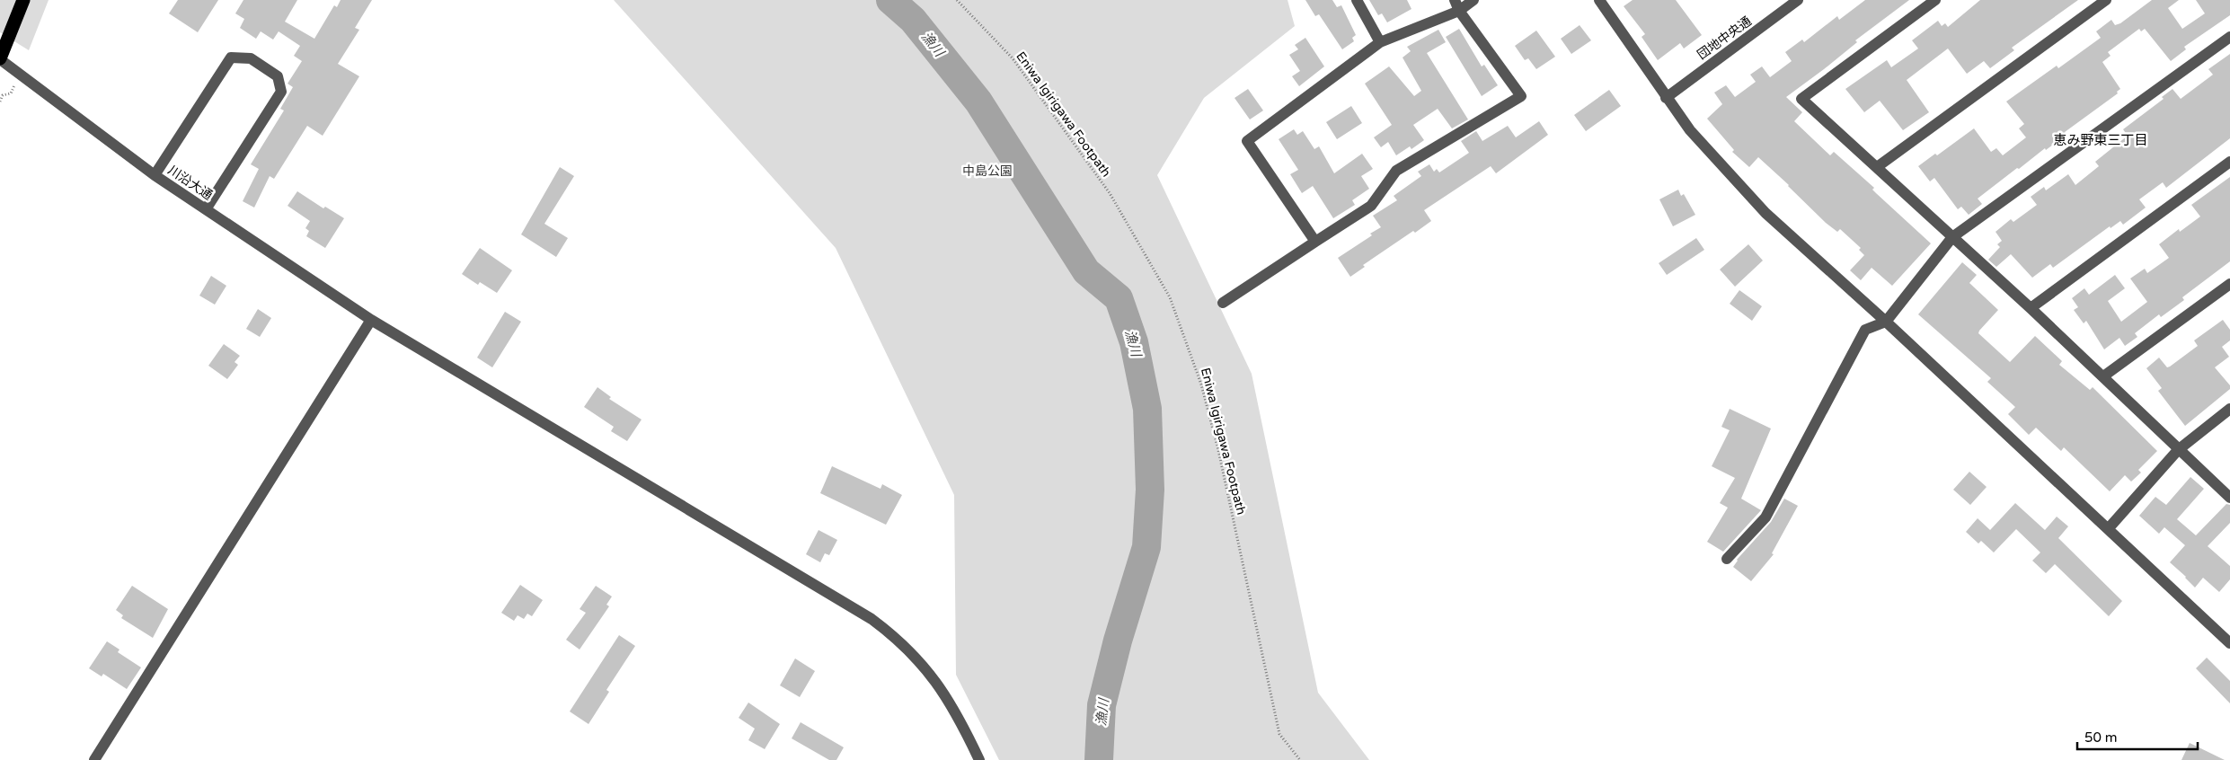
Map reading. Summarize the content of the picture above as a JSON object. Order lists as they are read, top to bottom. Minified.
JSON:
{"streets":{"street":["団地中央通","川沿大通"],"path":["Eniwa Igirigawa Footpath"]},"districts":["恵み野東三丁目"],"water":["漁川"],"parks":["中島公園"],"scale_bar":"50 m"}
